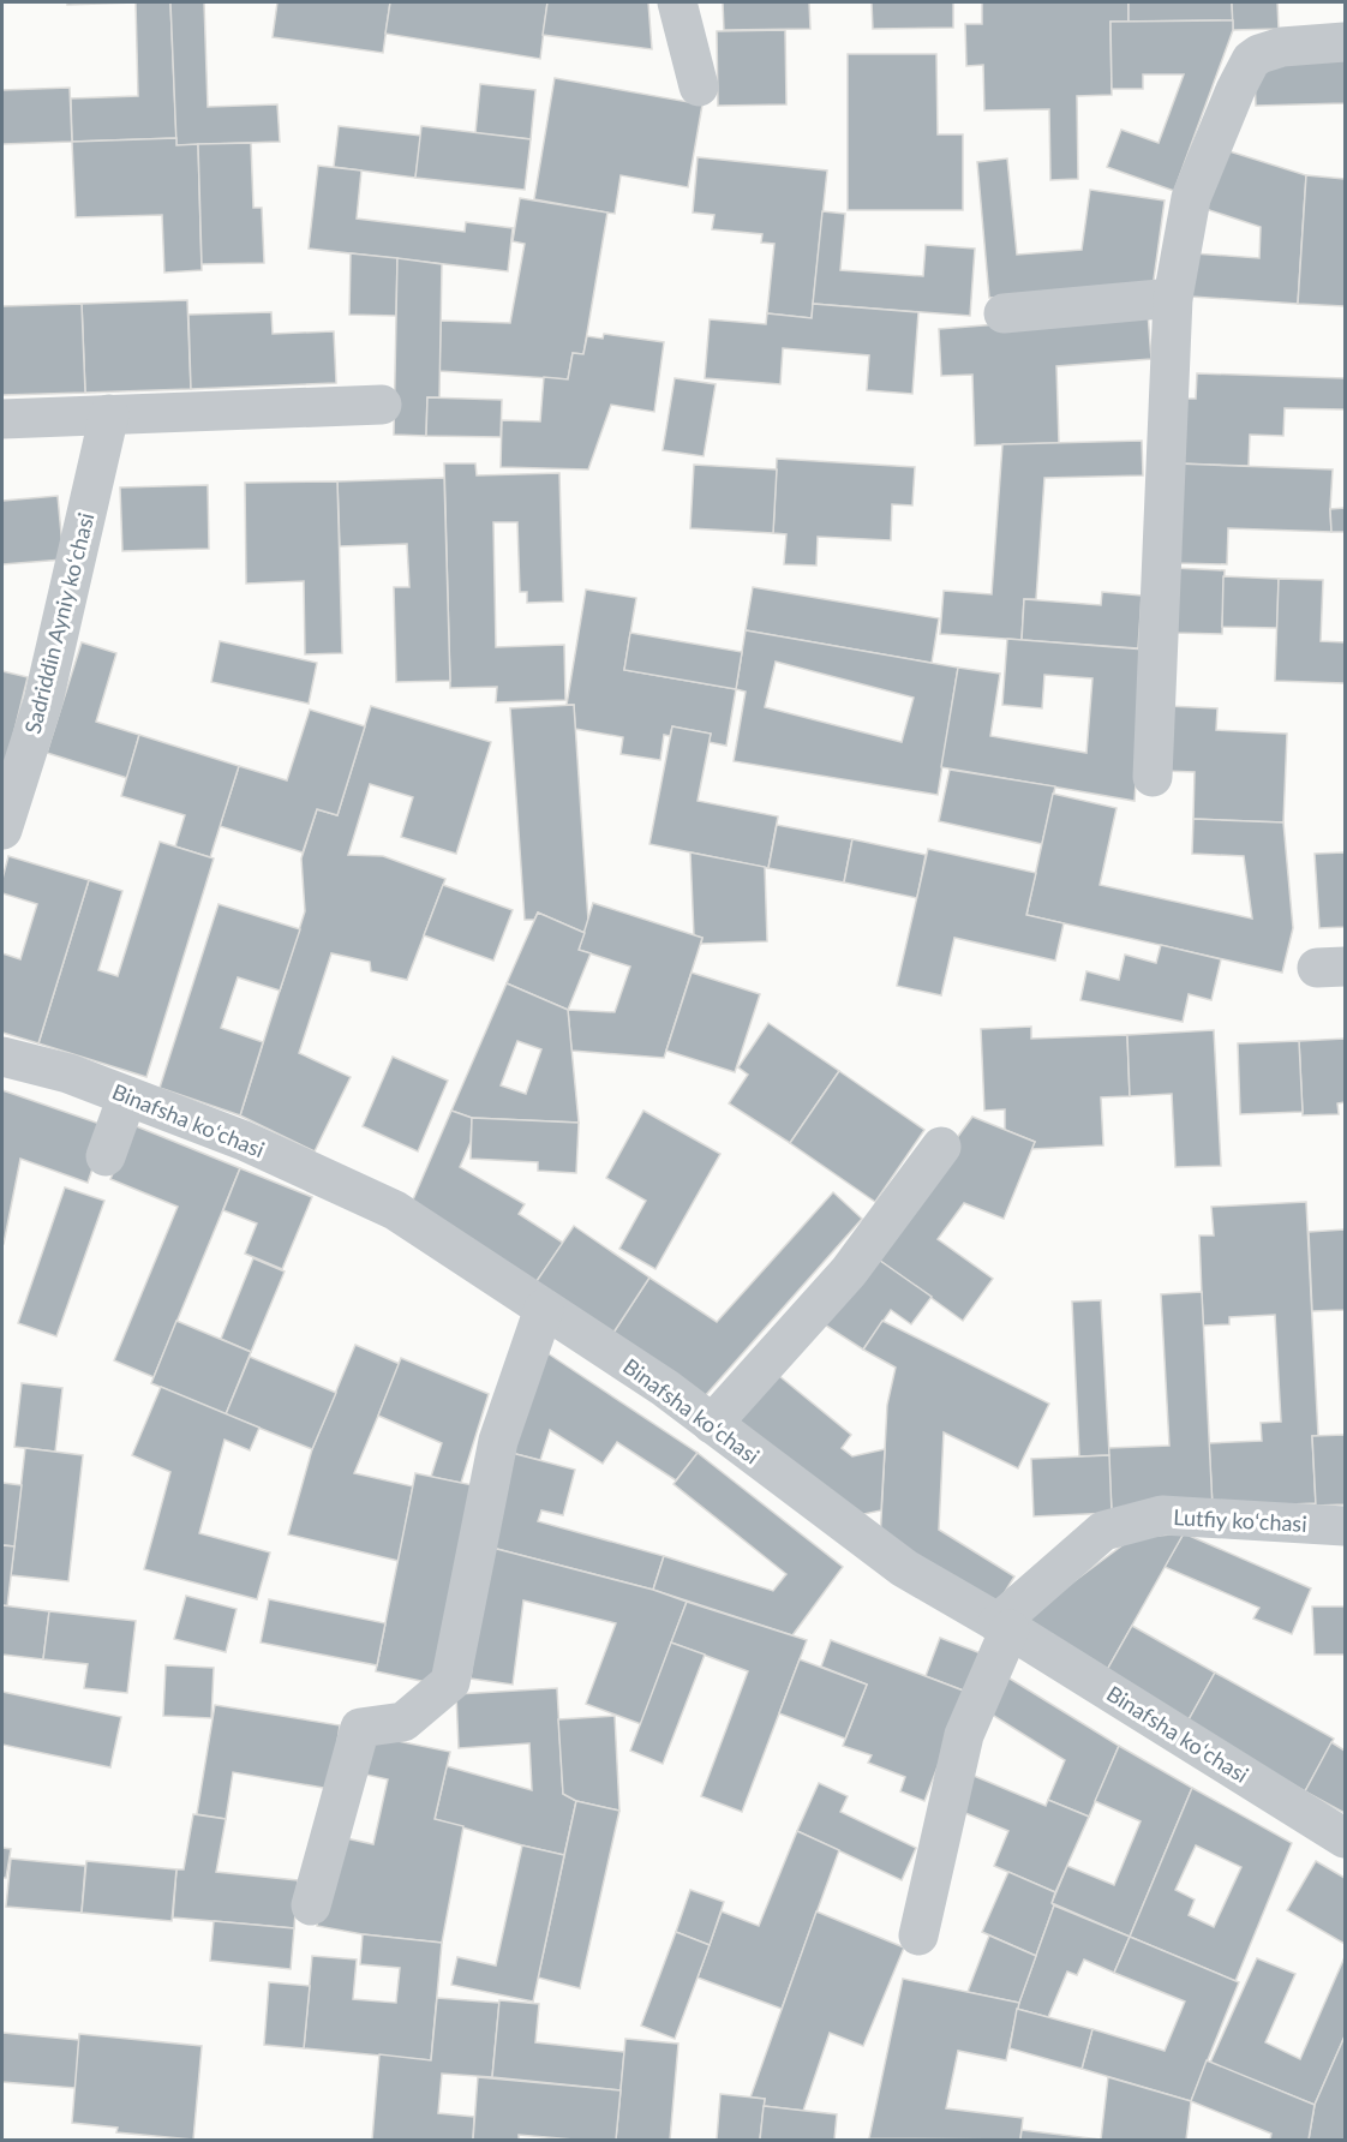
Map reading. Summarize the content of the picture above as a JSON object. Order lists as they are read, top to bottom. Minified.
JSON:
{"streets":{"street":["Sadriddin Ayniy koʻchasi","Binafsha koʻchasi","Lutfiy koʻchasi"]},"crossings":[["Binafsha koʻchasi","Lutfiy koʻchasi"]]}
